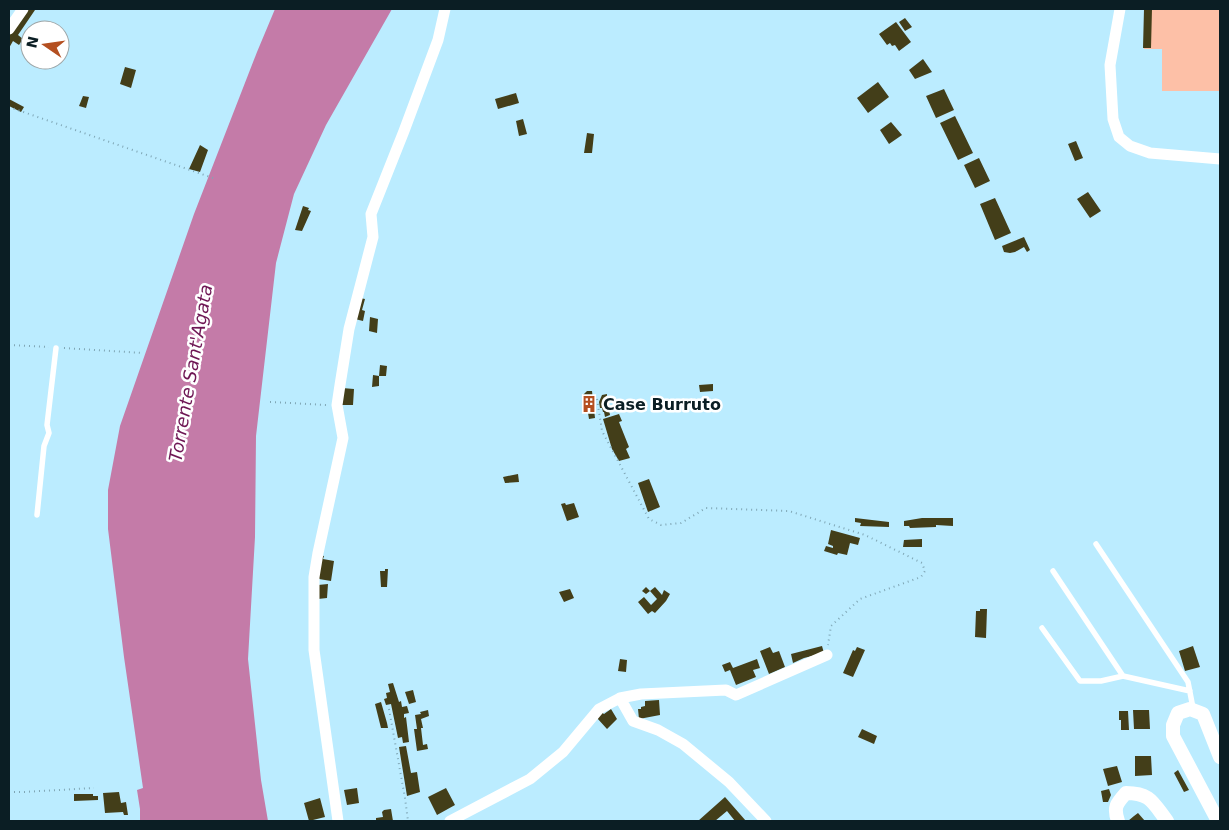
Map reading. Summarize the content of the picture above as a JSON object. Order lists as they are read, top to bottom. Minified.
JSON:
{"water":["Torrente Sant'Agata"],"places":{"building":["Case Burruto"]},"north":"left"}
